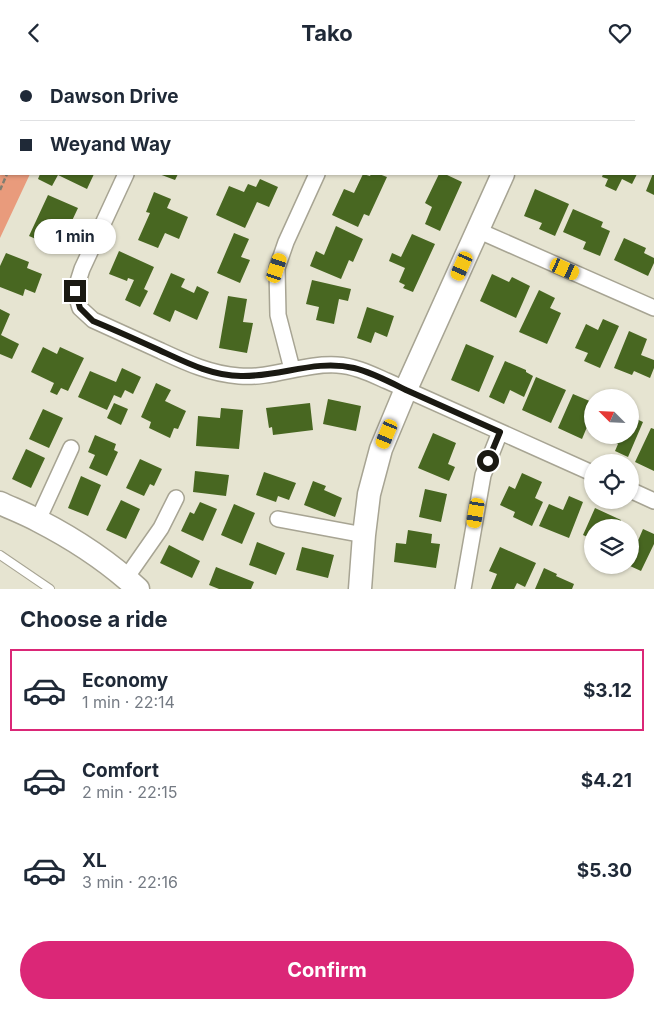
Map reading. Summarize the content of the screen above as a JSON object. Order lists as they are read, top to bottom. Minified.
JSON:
{"north":"top left","page":{"header":"Tako","banner":["Dawson Drive","Weyand Way"],"bubble":"1 min","heading":"Choose a ride","list":[{"name":"Economy","note":"1 min · 22:14","value":"$3.12"},{"name":"Comfort","note":"2 min · 22:15","value":"$4.21"},{"name":"XL","note":"3 min · 22:16","value":"$5.30"}],"buttons":"Confirm"}}
